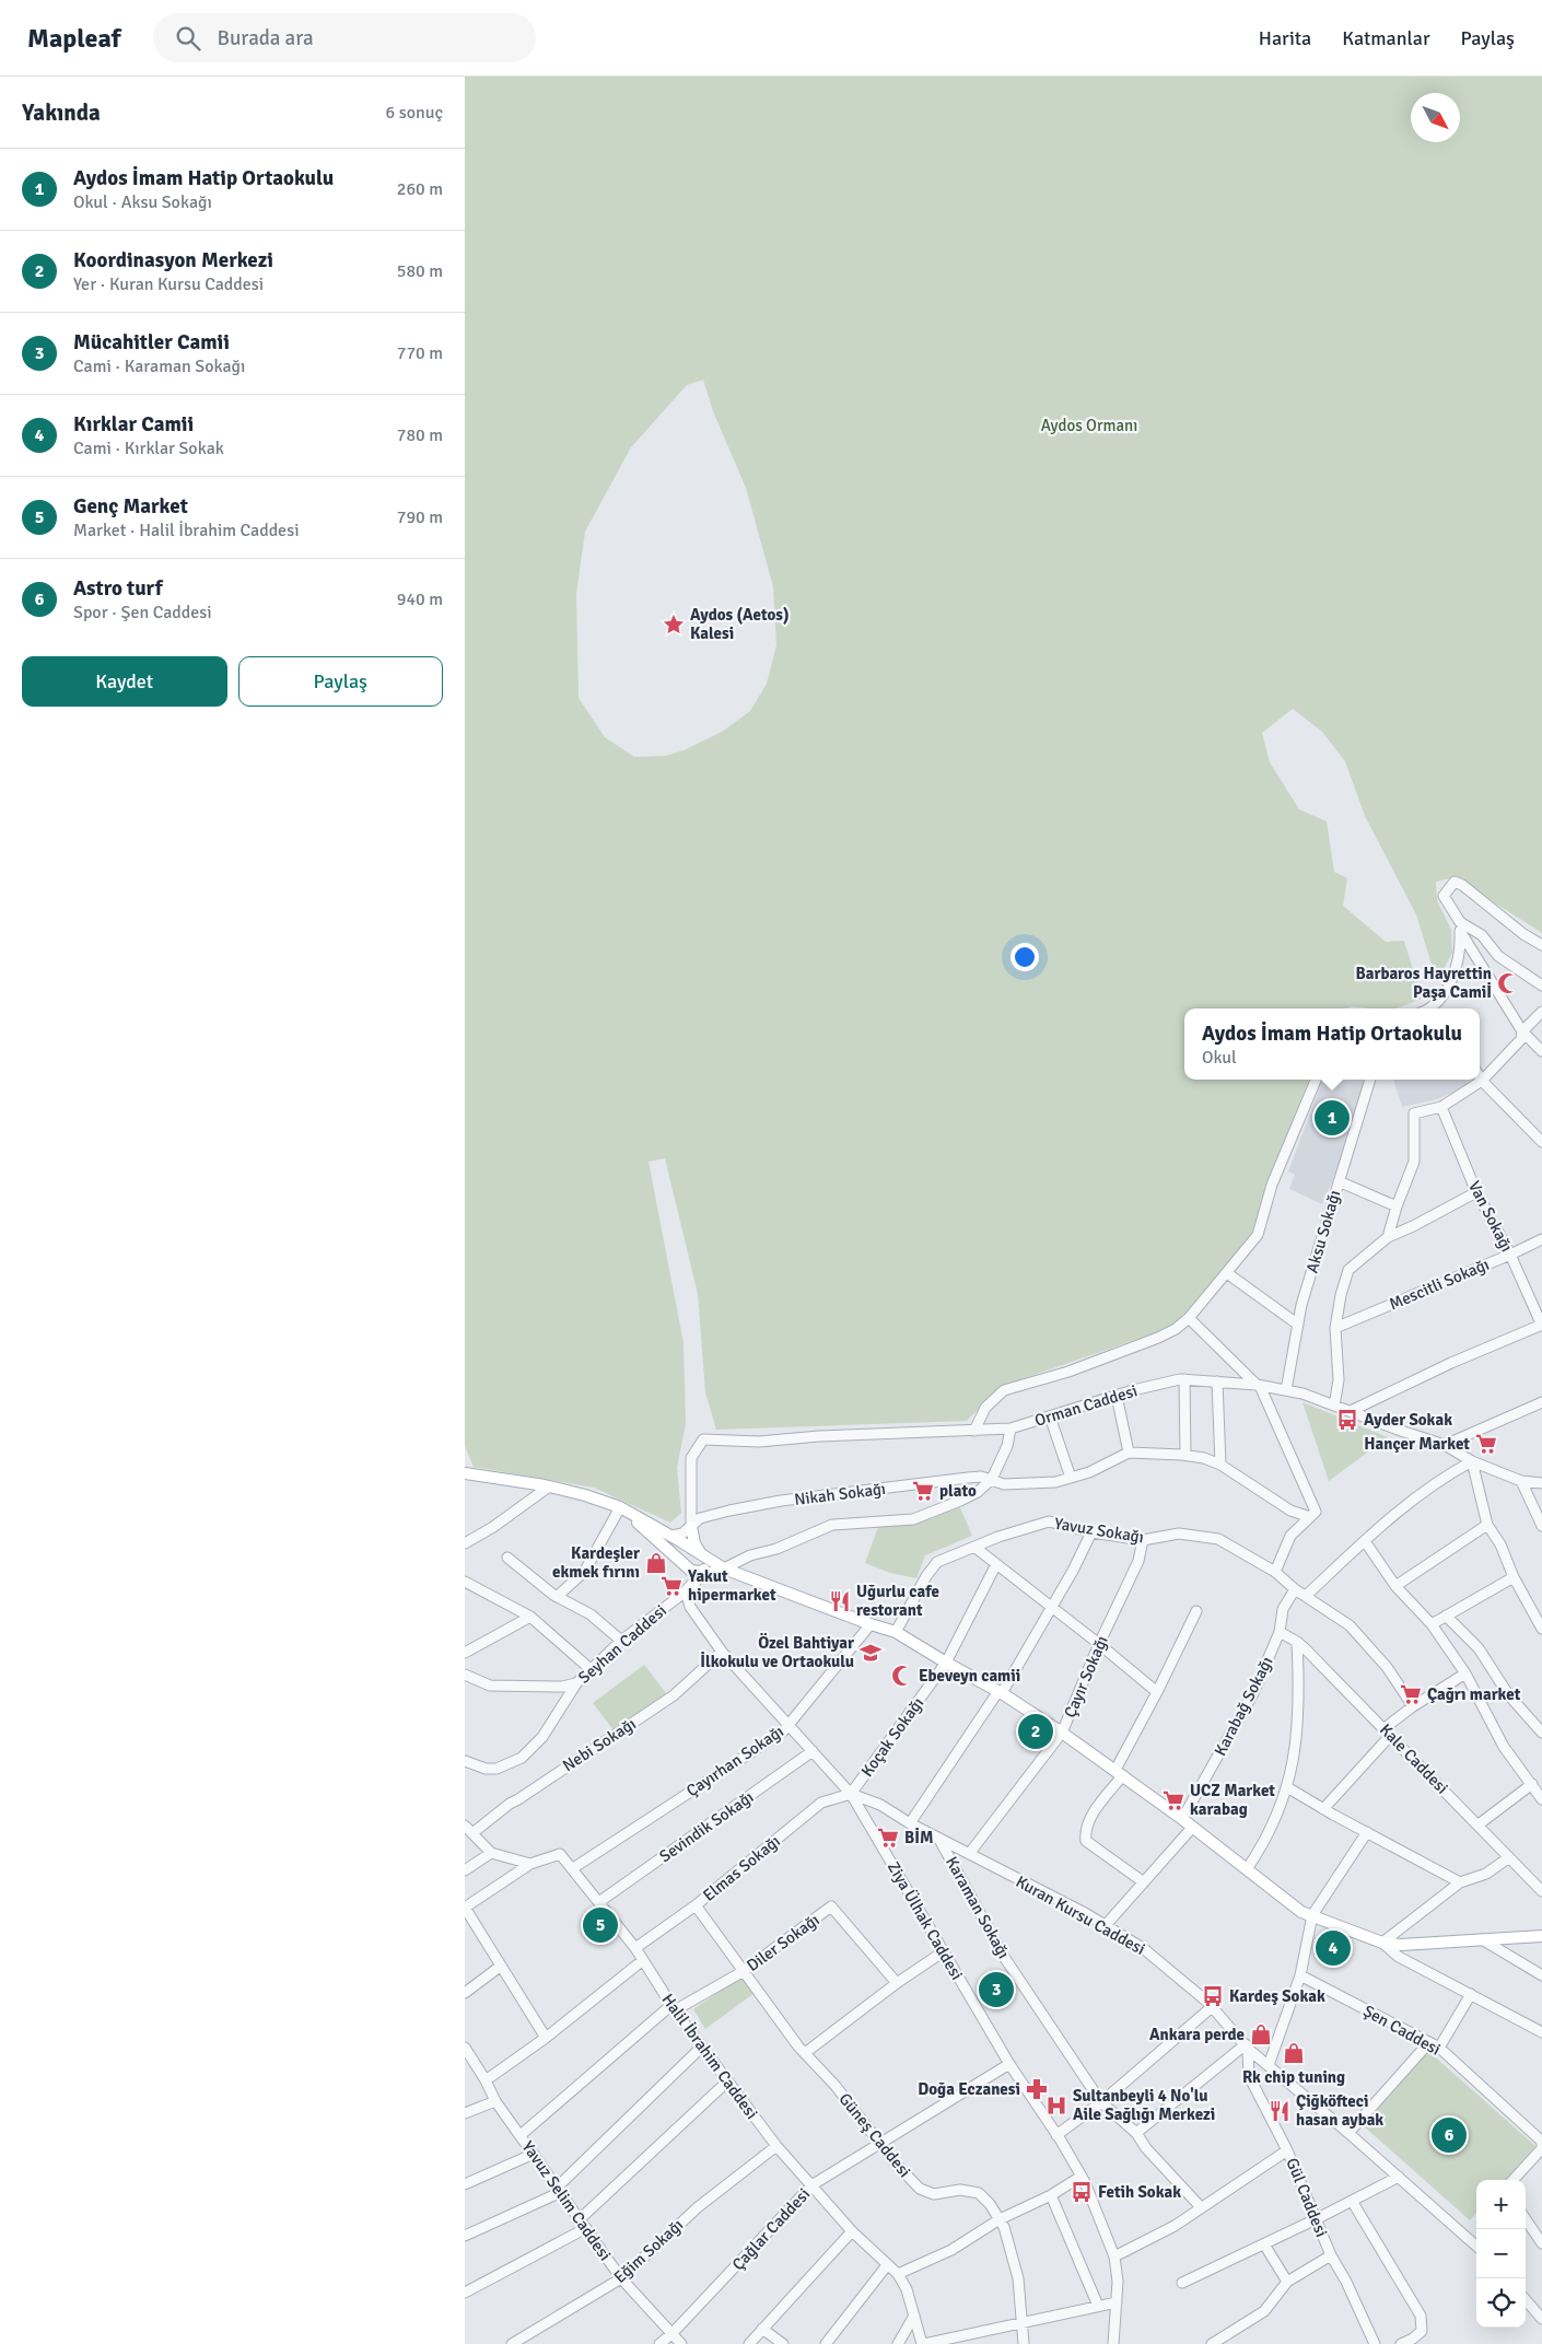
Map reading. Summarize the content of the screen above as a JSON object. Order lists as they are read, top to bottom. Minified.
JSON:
{"streets":{"street":["Van Sokağı","Aksu Sokağı","Mescitli Sokağı","Orman Caddesi","Nikah Sokağı","Yavuz Sokağı","Seyhan Caddesi","Çayır Sokağı","Karabağ Sokağı","Koçak Sokağı","Nebi Sokağı","Kale Caddesi","Çayırhan Sokağı","Sevindik Sokağı","Elmas Sokağı","Karaman Sokağı","Kuran Kursu Caddesi","Ziya Ülhak Caddesi","Diler Sokağı","Şen Caddesi","Halil İbrahim Caddesi","Güneş Caddesi","Gül Caddesi","Yavuz Selim Caddesi","Çağlar Caddesi","Eğim Sokağı"]},"crossings":[["Van Sokağı","Mescitli Sokağı"],["Aksu Sokağı","Orman Caddesi"],["Orman Caddesi","Nikah Sokağı"],["Yavuz Sokağı","Çayır Sokağı"],["Yavuz Sokağı","Karabağ Sokağı"],["Seyhan Caddesi","Kuran Kursu Caddesi"],["Çayır Sokağı","Kuran Kursu Caddesi"],["Karabağ Sokağı","Kale Caddesi"],["Koçak Sokağı","Elmas Sokağı"],["Koçak Sokağı","Kuran Kursu Caddesi"],["Koçak Sokağı","Ziya Ülhak Caddesi"],["Nebi Sokağı","Kuran Kursu Caddesi"],["Çayırhan Sokağı","Kuran Kursu Caddesi"],["Çayırhan Sokağı","Halil İbrahim Caddesi"],["Sevindik Sokağı","Kuran Kursu Caddesi"],["Sevindik Sokağı","Halil İbrahim Caddesi"],["Elmas Sokağı","Kuran Kursu Caddesi"],["Elmas Sokağı","Ziya Ülhak Caddesi"],["Elmas Sokağı","Halil İbrahim Caddesi"],["Elmas Sokağı","Güneş Caddesi"],["Karaman Sokağı","Kuran Kursu Caddesi"],["Kuran Kursu Caddesi","Ziya Ülhak Caddesi"],["Kuran Kursu Caddesi","Gül Caddesi"],["Ziya Ülhak Caddesi","Çağlar Caddesi"],["Diler Sokağı","Halil İbrahim Caddesi"],["Diler Sokağı","Güneş Caddesi"],["Diler Sokağı","Yavuz Selim Caddesi"],["Halil İbrahim Caddesi","Çağlar Caddesi"],["Halil İbrahim Caddesi","Eğim Sokağı"],["Güneş Caddesi","Çağlar Caddesi"],["Yavuz Selim Caddesi","Çağlar Caddesi"],["Yavuz Selim Caddesi","Eğim Sokağı"]],"parks":["Aydos Ormanı"],"places":{"place":["Aydos (Aetos) Kalesi"],"mosque":["Barbaros Hayrettin Paşa Camiİ","Ebeveyn camii"],"bus stop":["Ayder Sokak","Kardeş Sokak","Fetih Sokak"],"supermarket":["Hançer Market","plato","Yakut hipermarket","Çağrı market","UCZ Market karabag","BİM"],"shop":["Kardeşler ekmek fırını","Ankara perde","Rk chip tuning"],"restaurant":["Uğurlu cafe restorant","Çiğköfteci hasan aybak"],"school or university":["Özel Bahtiyar İlkokulu ve Ortaokulu"],"pharmacy":["Doğa Eczanesi"],"hospital":["Sultanbeyli 4 No'lu Aile Sağlığı Merkezi"]},"north":"bottom right","page":{"header":"Mapleaf","search":"Burada ara","nav":["Harita","Katmanlar","Paylaş"],"heading":["Yakında","6 sonuç"],"list":[{"mark":"1","name":"Aydos İmam Hatip Ortaokulu","note":"Okul · Aksu Sokağı","value":"260 m"},{"mark":"2","name":"Koordinasyon Merkezi","note":"Yer · Kuran Kursu Caddesi","value":"580 m"},{"mark":"3","name":"Mücahitler Camii","note":"Cami · Karaman Sokağı","value":"770 m"},{"mark":"4","name":"Kırklar Camii","note":"Cami · Kırklar Sokak","value":"780 m"},{"mark":"5","name":"Genç Market","note":"Market · Halil İbrahim Caddesi","value":"790 m"},{"mark":"6","name":"Astro turf","note":"Spor · Şen Caddesi","value":"940 m"}],"buttons":["Kaydet","Paylaş"],"popup":["Aydos İmam Hatip Ortaokulu","Okul"],"pins":["1","2","5","4","3","6"],"map_buttons":["+","−"]}}
